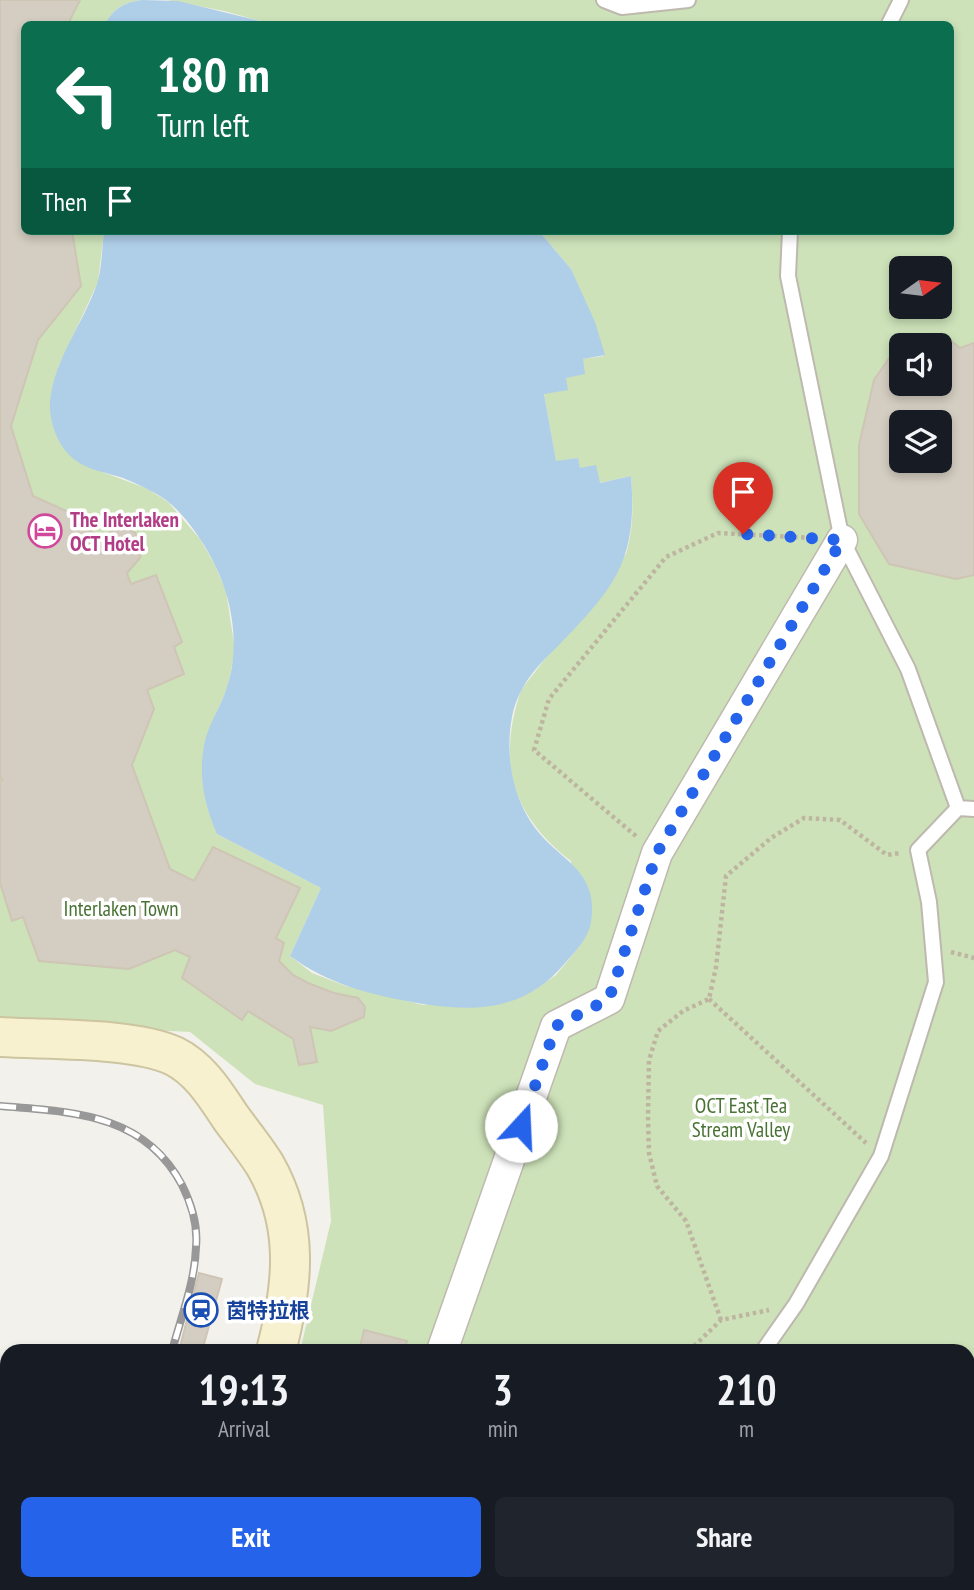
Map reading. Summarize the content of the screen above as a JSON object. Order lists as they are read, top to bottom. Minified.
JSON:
{"parks":["Interlaken Town","OCT East Tea Stream Valley"],"places":{"hotel":["The Interlaken OCT Hotel"],"station":["茵特拉根"]},"north":"right","page":{"turn":["180 m","Turn left"],"then":"Then","eta":["19:13","Arrival","3","min","210","m"],"buttons":["Exit","Share"]}}
